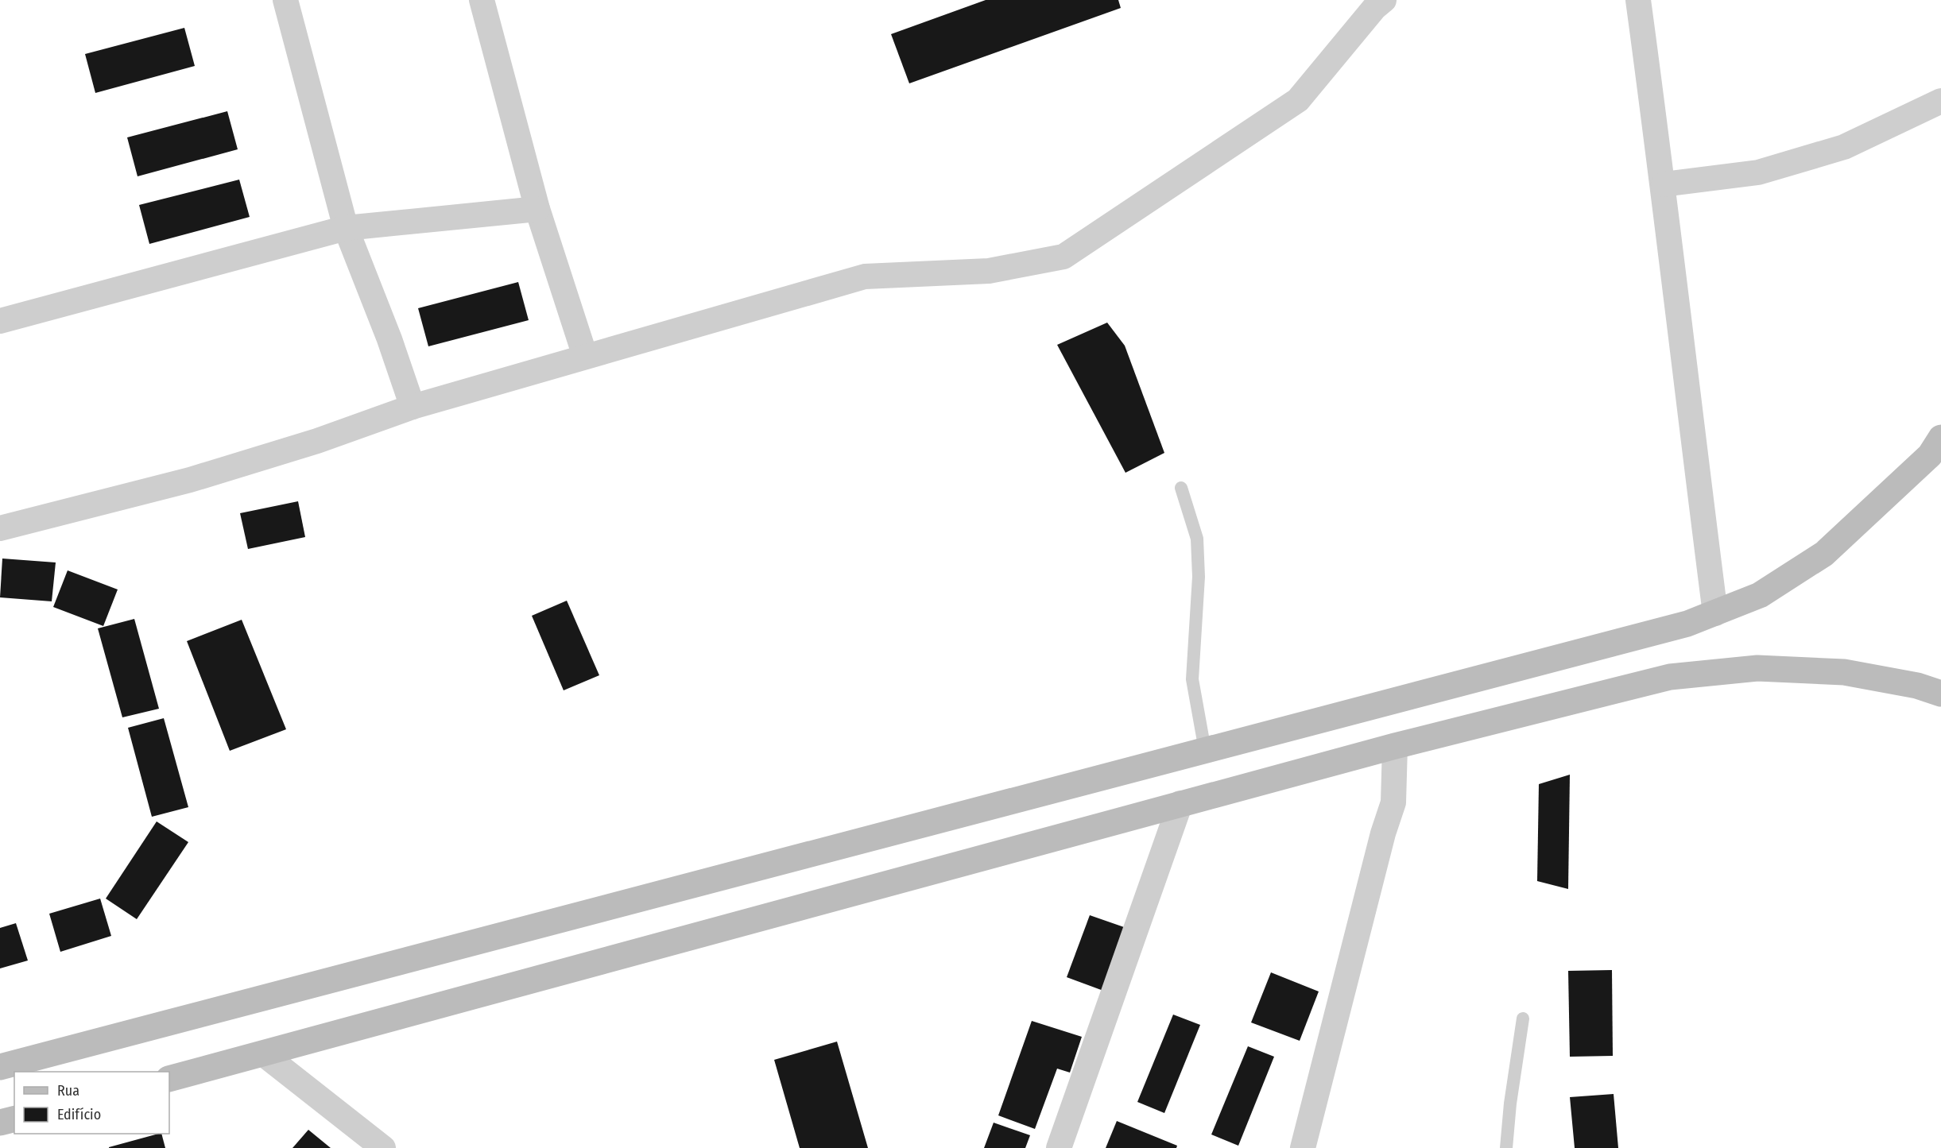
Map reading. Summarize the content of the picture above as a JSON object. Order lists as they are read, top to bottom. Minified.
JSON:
{"legend":["Rua","Edifício"]}
